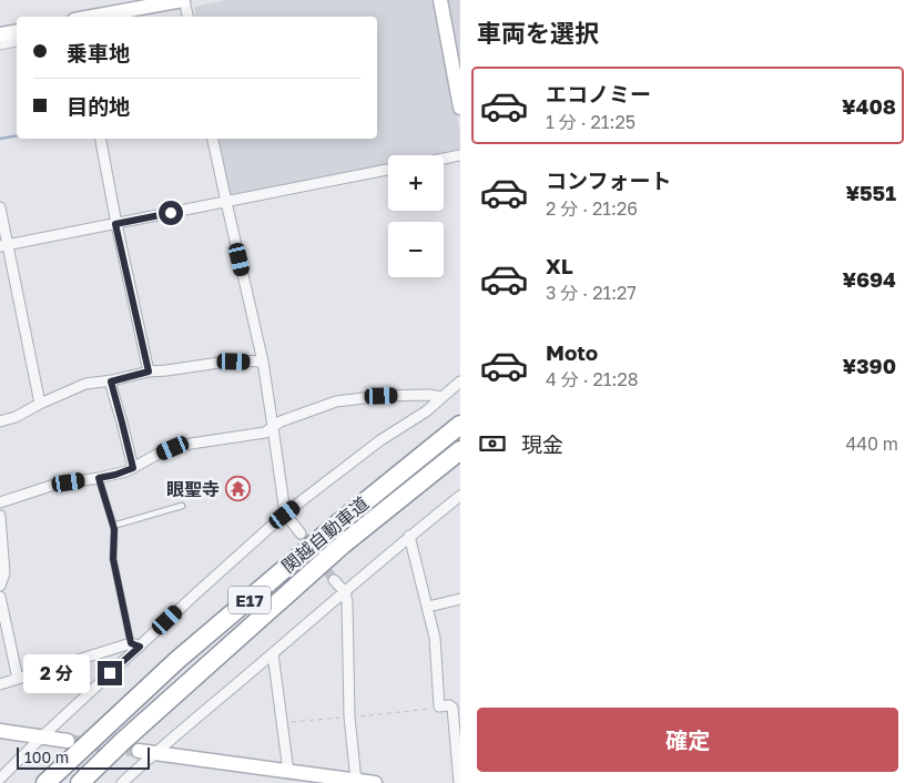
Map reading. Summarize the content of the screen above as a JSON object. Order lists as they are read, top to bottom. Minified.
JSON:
{"streets":{"highway":["関越自動車道","E17"]},"places":{"temple":["眼聖寺"]},"scale_bar":"100 m","page":{"heading":"車両を選択","banner":["乗車地","目的地"],"list":[{"name":"エコノミー","note":"1 分 · 21:25","value":"¥408"},{"name":"コンフォート","note":"2 分 · 21:26","value":"¥551"},{"name":"XL","note":"3 分 · 21:27","value":"¥694"},{"name":"Moto","note":"4 分 · 21:28","value":"¥390"}],"map_buttons":["+","−"],"pay":["現金","440 m"],"bubble":"2 分","buttons":"確定","scale":"100 m"}}
